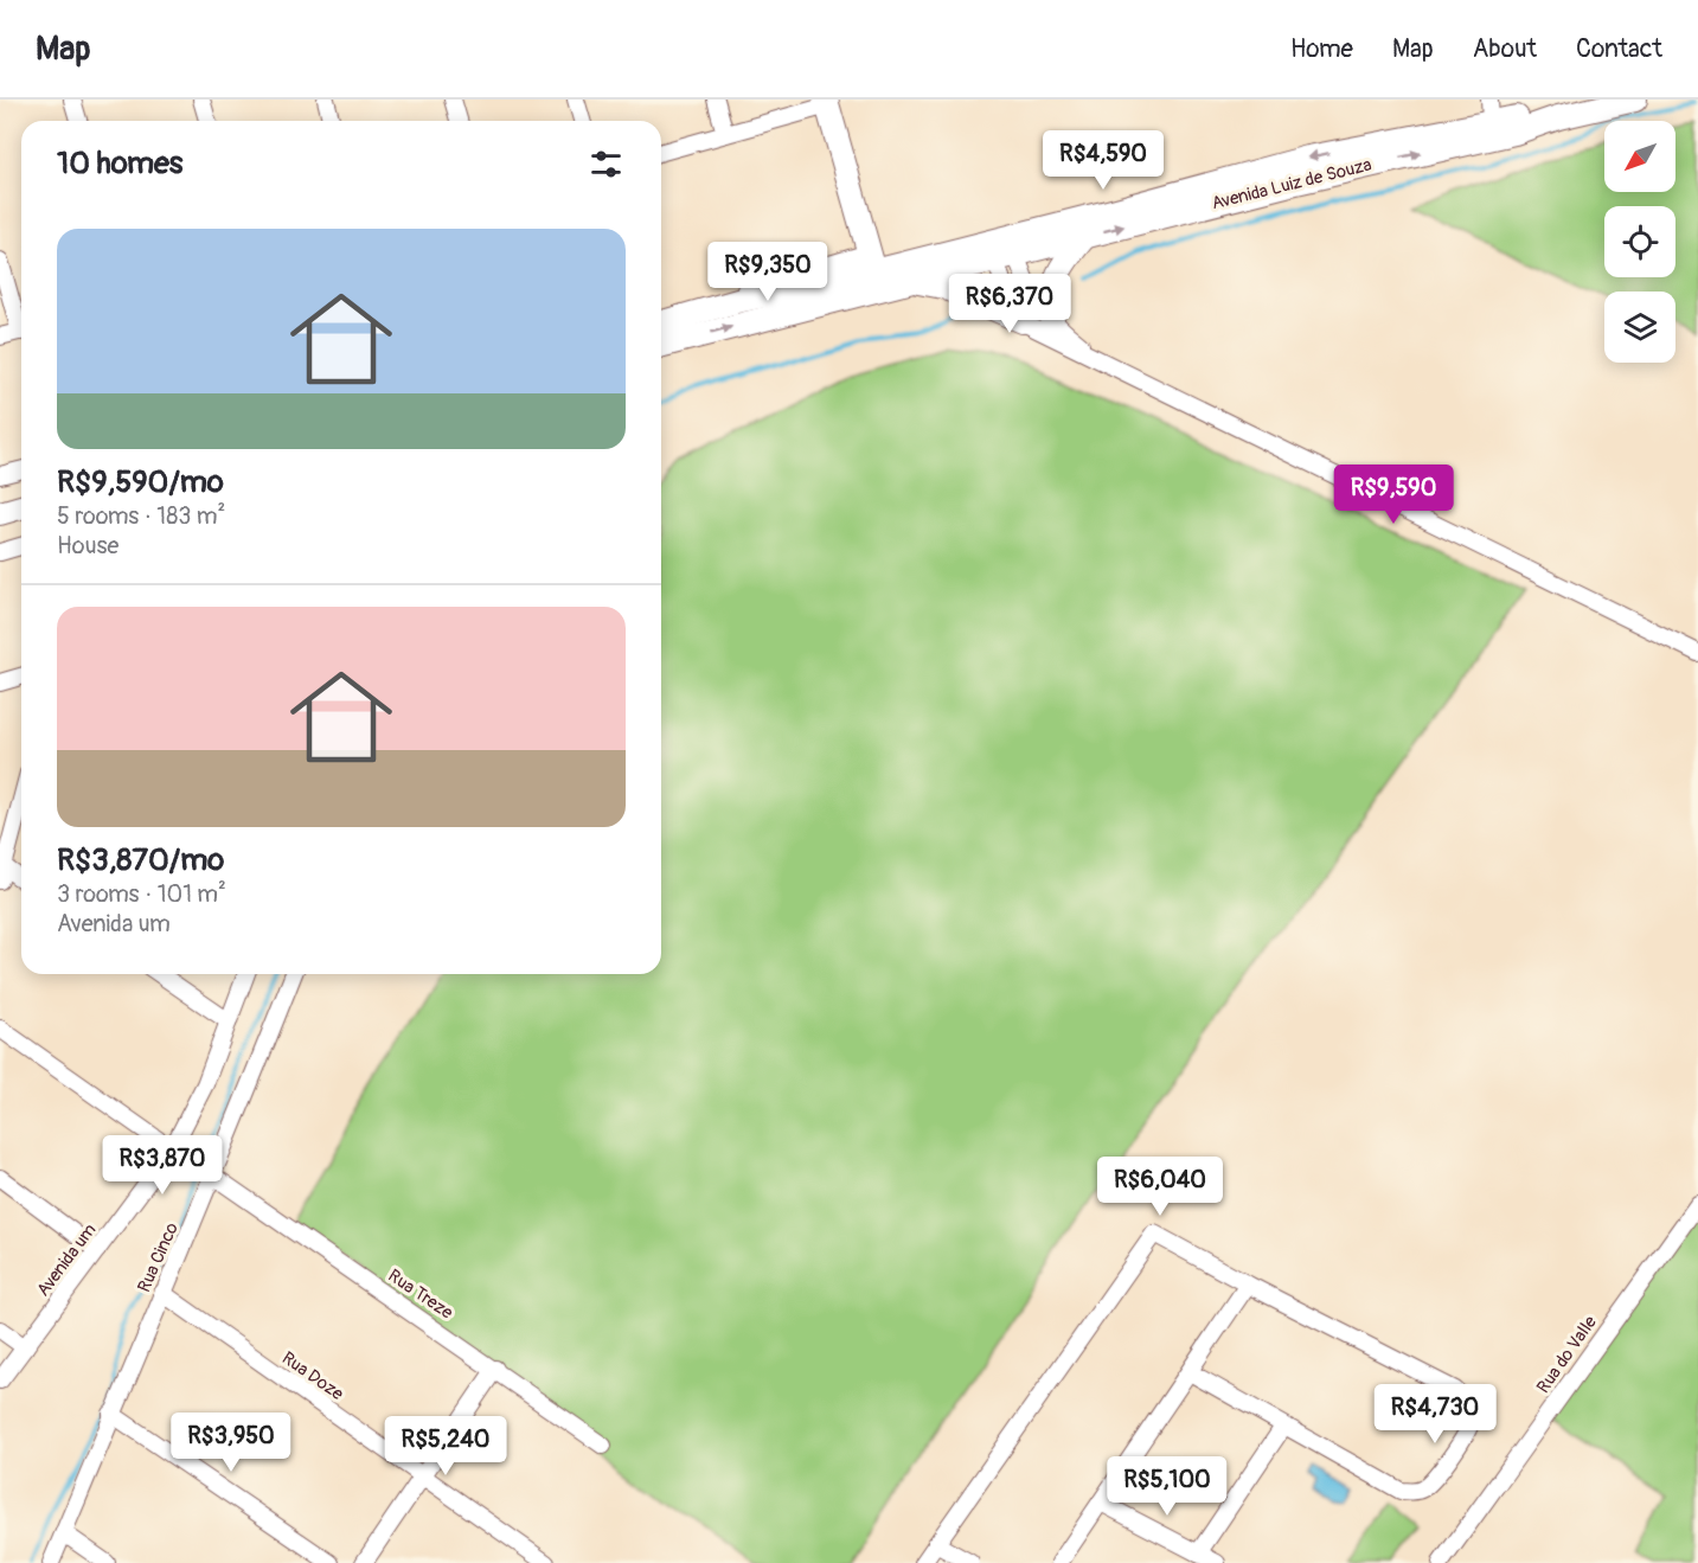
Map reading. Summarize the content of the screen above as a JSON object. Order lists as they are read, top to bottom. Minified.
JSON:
{"streets":{"main road":["Avenida Luiz de Souza"],"street":["Rua Cinco","Avenida um","Rua Treze","Rua do Valle","Rua Doze"]},"crossings":[["Rua Cinco","Rua Treze"],["Rua Cinco","Rua Doze"]],"north":"bottom left","page":{"header":"Map","nav":["Home","Map","About","Contact"],"heading":"10 homes","price":["R$4,590","R$9,350","R$6,370","R$9,590","R$3,870","R$6,040","R$4,730","R$3,950","R$5,240","R$5,100"],"list":[{"name":"R$9,590/mo","note":"5 rooms · 183 m² · House"},{"name":"R$3,870/mo","note":"3 rooms · 101 m² · Avenida um"}]}}
